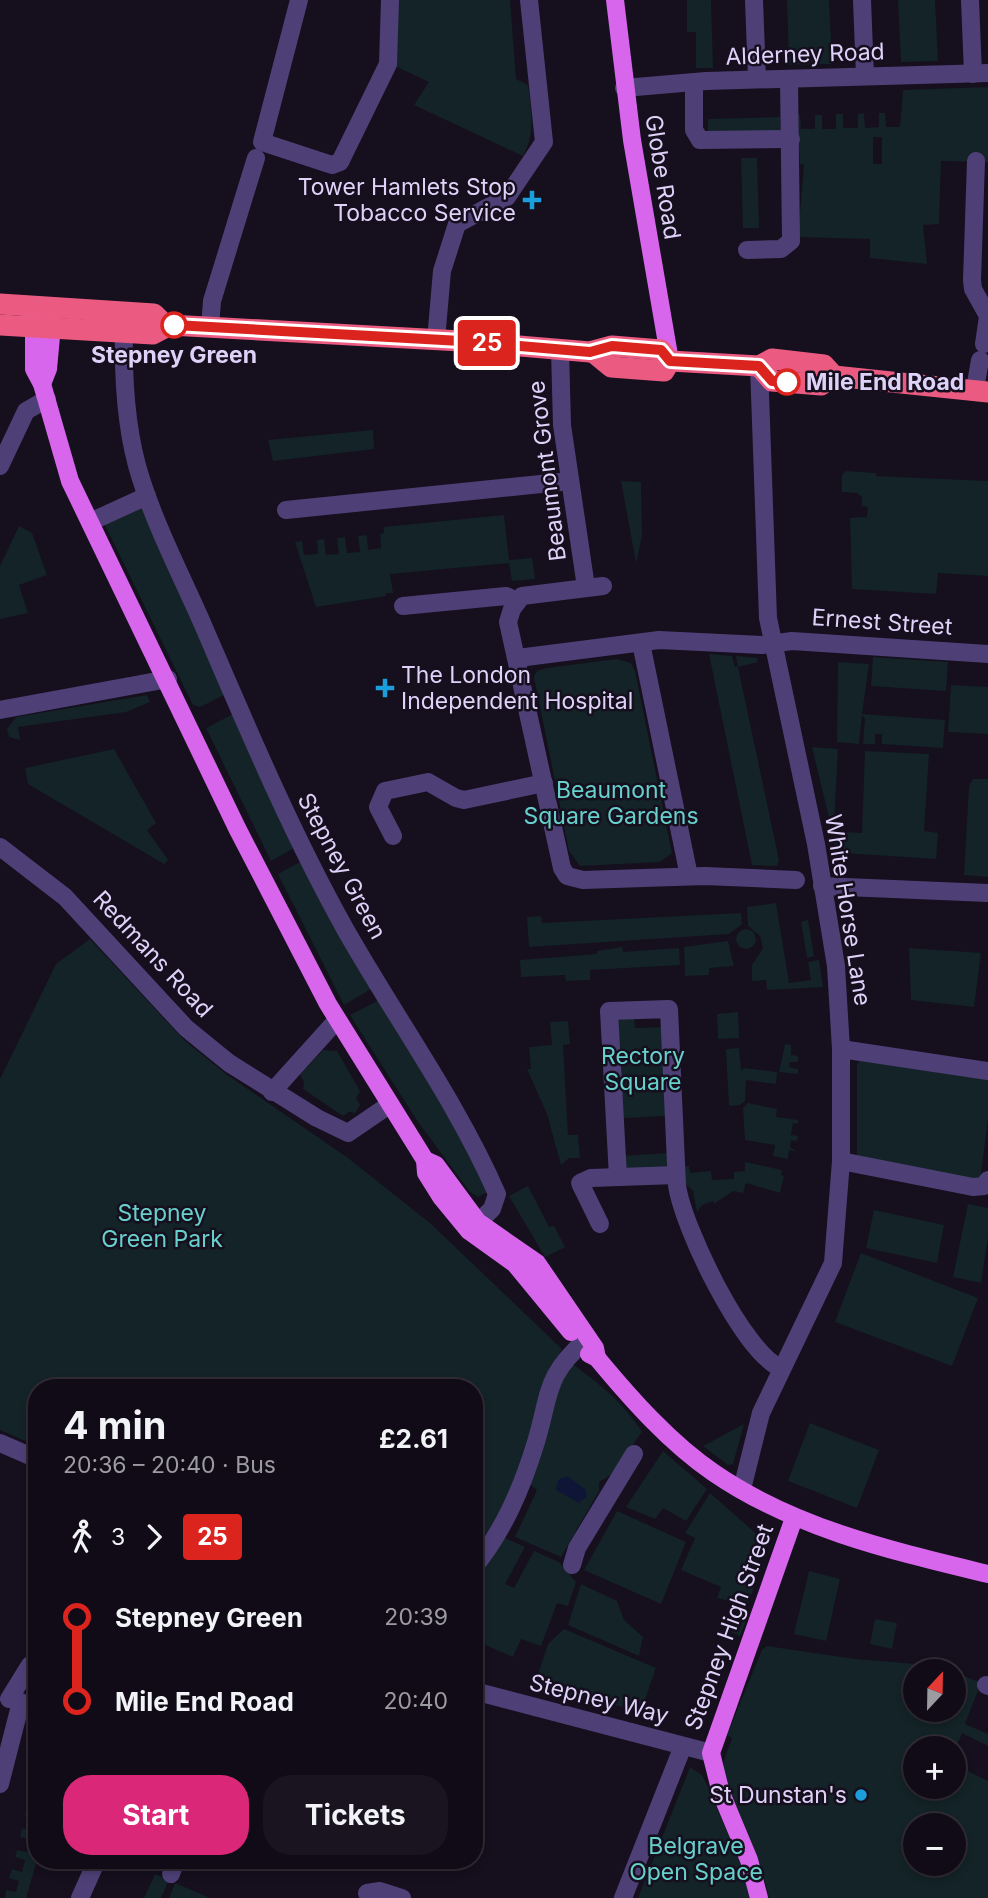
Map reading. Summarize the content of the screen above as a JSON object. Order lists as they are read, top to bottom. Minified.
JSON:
{"streets":{"main road":["Globe Road","Stepney High Street"],"street":["Alderney Road","Beaumont Grove","Ernest Street","Stepney Green","White Horse Lane","Redmans Road","Stepney Way"]},"crossings":[["Alderney Road","Globe Road"],["Ernest Street","White Horse Lane"],["Stepney High Street","Stepney Way"]],"parks":["Beaumont Square Gardens","Rectory Square","Stepney Green Park","Belgrave Open Space"],"places":{"health":["Tower Hamlets Stop Tobacco Service","The London Independent Hospital"],"other":["Stepney Green","Mile End Road","St Dunstan's"]},"lines":["bus line 25"],"north":"top","page":{"on_map":"25","heading":["4 min","20:36 – 20:40 · Bus","£2.61"],"legs":["3","25"],"list":[{"name":"Stepney Green","value":"20:39"},{"name":"Mile End Road","value":"20:40"}],"map_buttons":["+","−"],"buttons":["Start","Tickets"]}}
